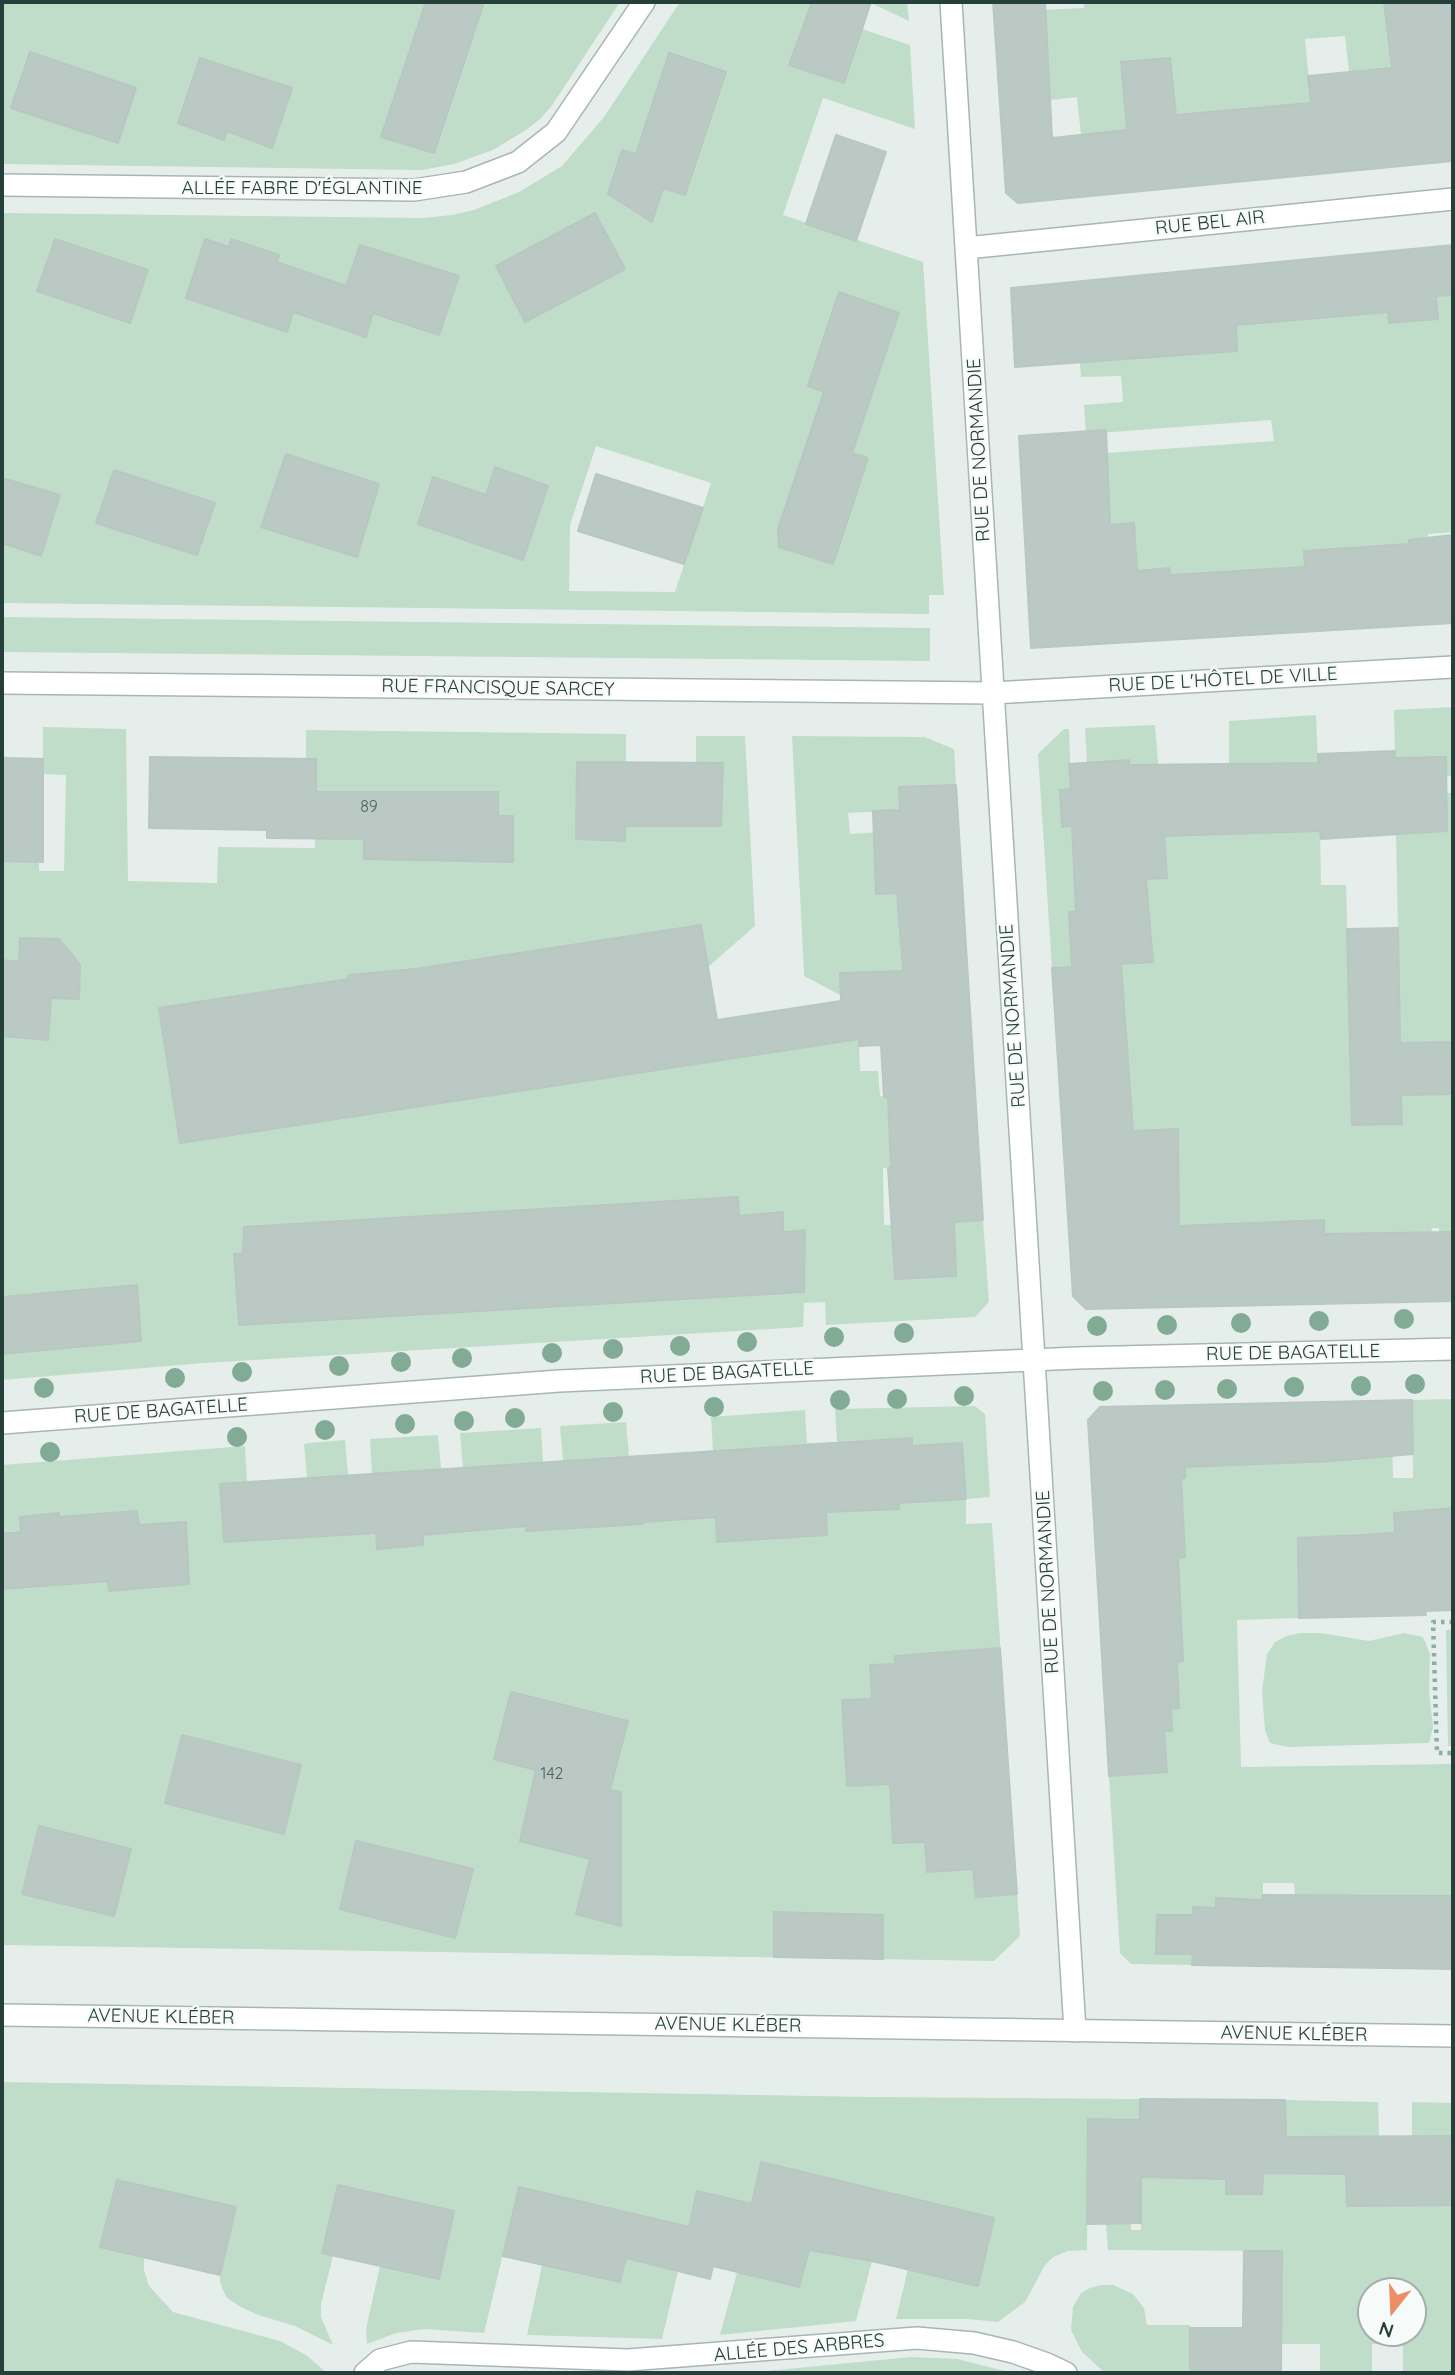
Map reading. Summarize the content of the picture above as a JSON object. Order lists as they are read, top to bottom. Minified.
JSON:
{"streets":{"street":["ALLÉE FABRE D'ÉGLANTINE","RUE BEL AIR","RUE DE NORMANDIE","RUE DE L'HÔTEL DE VILLE","RUE FRANCISQUE SARCEY","RUE DE BAGATELLE","AVENUE KLÉBER","ALLÉE DES ARBRES"]},"crossings":[["RUE BEL AIR","RUE DE NORMANDIE"],["RUE DE NORMANDIE","RUE DE L'HÔTEL DE VILLE"],["RUE DE NORMANDIE","RUE FRANCISQUE SARCEY"],["RUE DE NORMANDIE","RUE DE BAGATELLE"],["RUE DE NORMANDIE","AVENUE KLÉBER"],["RUE DE L'HÔTEL DE VILLE","RUE FRANCISQUE SARCEY"]],"house_numbers":["89","142"],"north":"bottom"}
